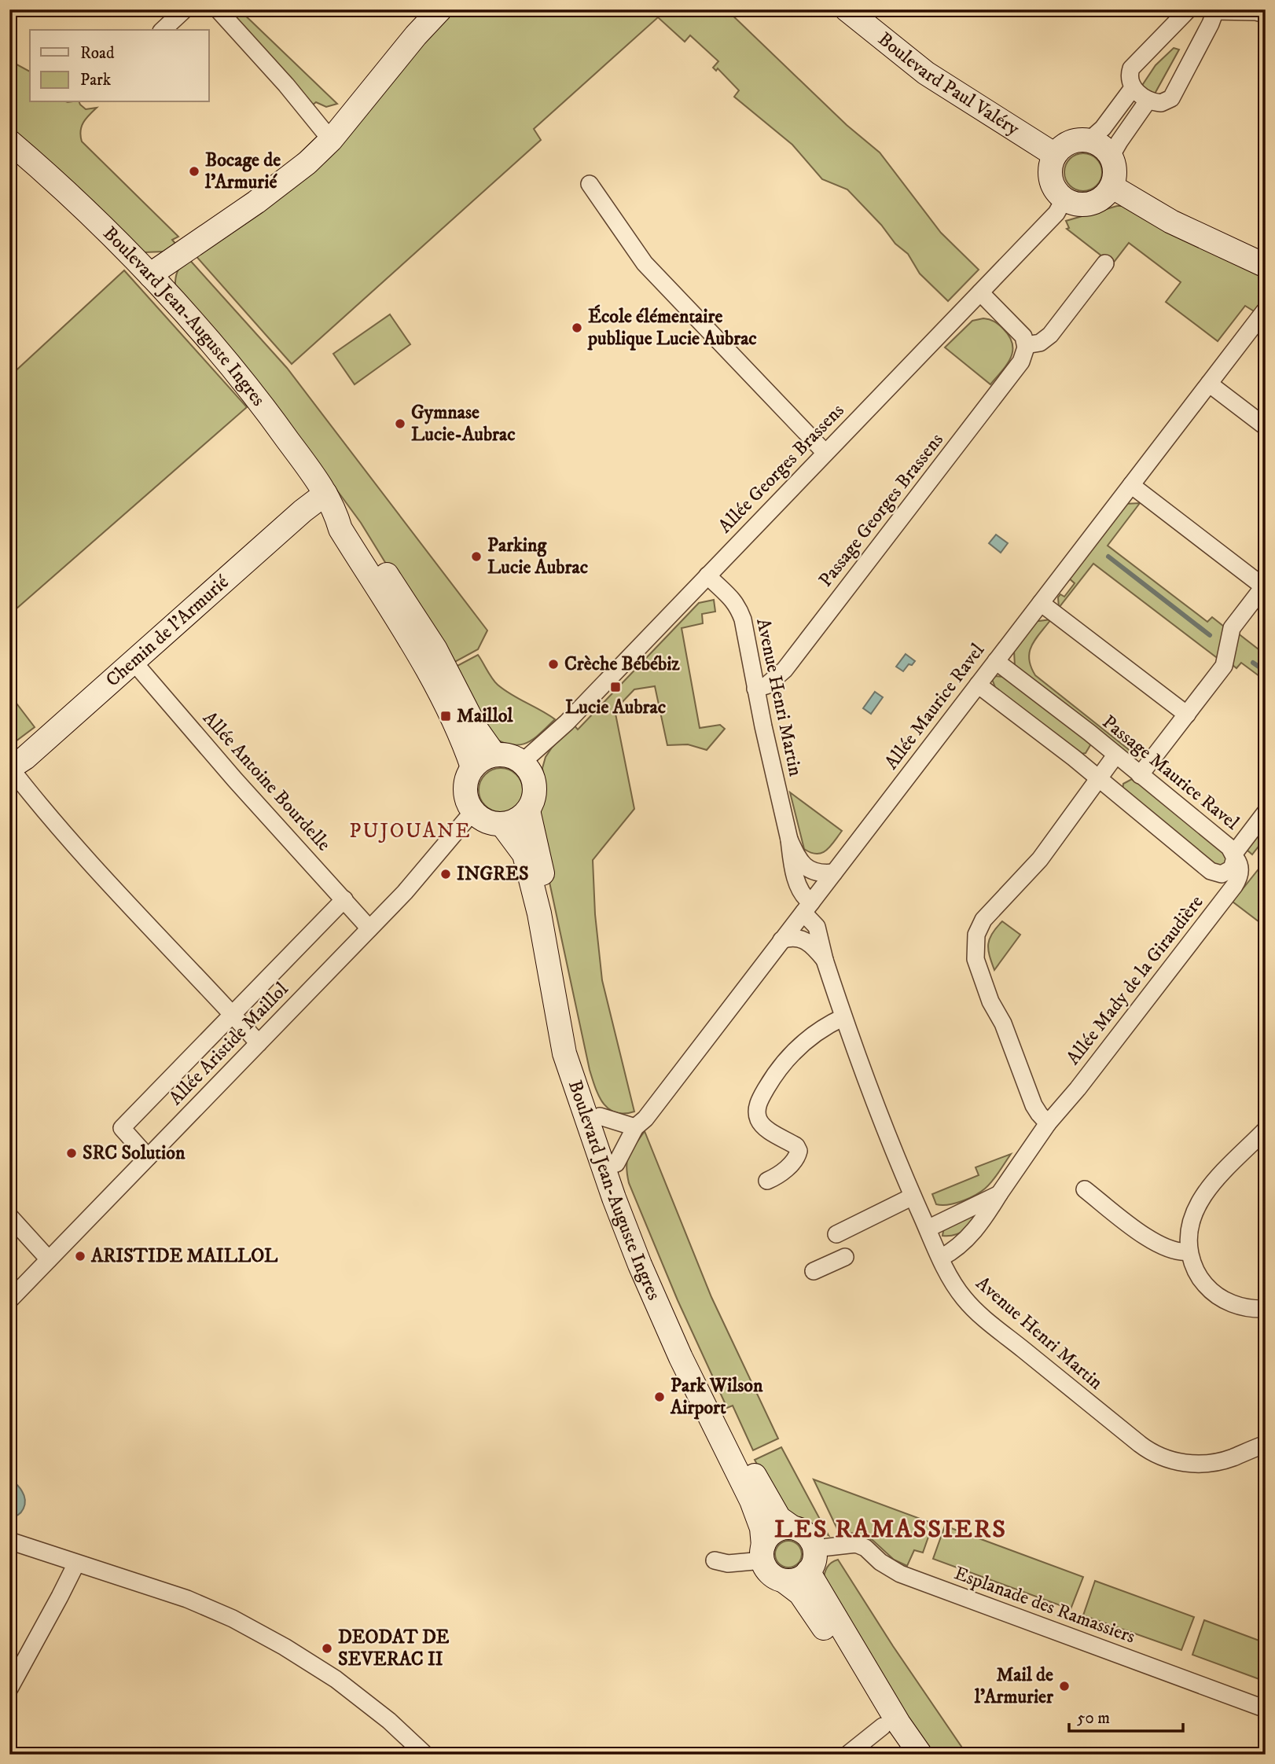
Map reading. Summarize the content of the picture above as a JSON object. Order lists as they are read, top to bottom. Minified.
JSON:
{"streets":{"main road":["Boulevard Paul Valéry","Boulevard Jean-Auguste Ingres","Chemin de l'Armurié"],"street":["Allée Georges Brassens","Passage Georges Brassens","Avenue Henri Martin","Allée Maurice Ravel","Passage Maurice Ravel","Allée Antoine Bourdelle","Allée Mady de la Giraudière","Allée Aristide Maillol","Esplanade des Ramassiers"]},"crossings":[["Boulevard Paul Valéry","Allée Georges Brassens"],["Boulevard Jean-Auguste Ingres","Allée Georges Brassens"],["Boulevard Jean-Auguste Ingres","Chemin de l'Armurié"],["Boulevard Jean-Auguste Ingres","Allée Maurice Ravel"],["Boulevard Jean-Auguste Ingres","Allée Aristide Maillol"],["Boulevard Jean-Auguste Ingres","Esplanade des Ramassiers"],["Allée Georges Brassens","Avenue Henri Martin"],["Allée Georges Brassens","Allée Aristide Maillol"],["Passage Georges Brassens","Avenue Henri Martin"],["Chemin de l'Armurié","Allée Antoine Bourdelle"],["Avenue Henri Martin","Allée Maurice Ravel"],["Avenue Henri Martin","Allée Mady de la Giraudière"],["Allée Maurice Ravel","Passage Maurice Ravel"],["Passage Maurice Ravel","Allée Mady de la Giraudière"],["Allée Antoine Bourdelle","Allée Aristide Maillol"]],"districts":["PUJOUANE","LES RAMASSIERS"],"places":{"other":["Bocage de l'Armurié","École élémentaire publique Lucie Aubrac","Gymnase Lucie-Aubrac","Parking Lucie Aubrac","Crèche Bébébiz","INGRES","SRC Solution","ARISTIDE MAILLOL","Park Wilson Airport","DEODAT DE SEVERAC II","Mail de l'Armurier"],"transit":["Lucie Aubrac","Maillol"]},"legend":["Road","Park"],"scale_bar":"50 m"}
